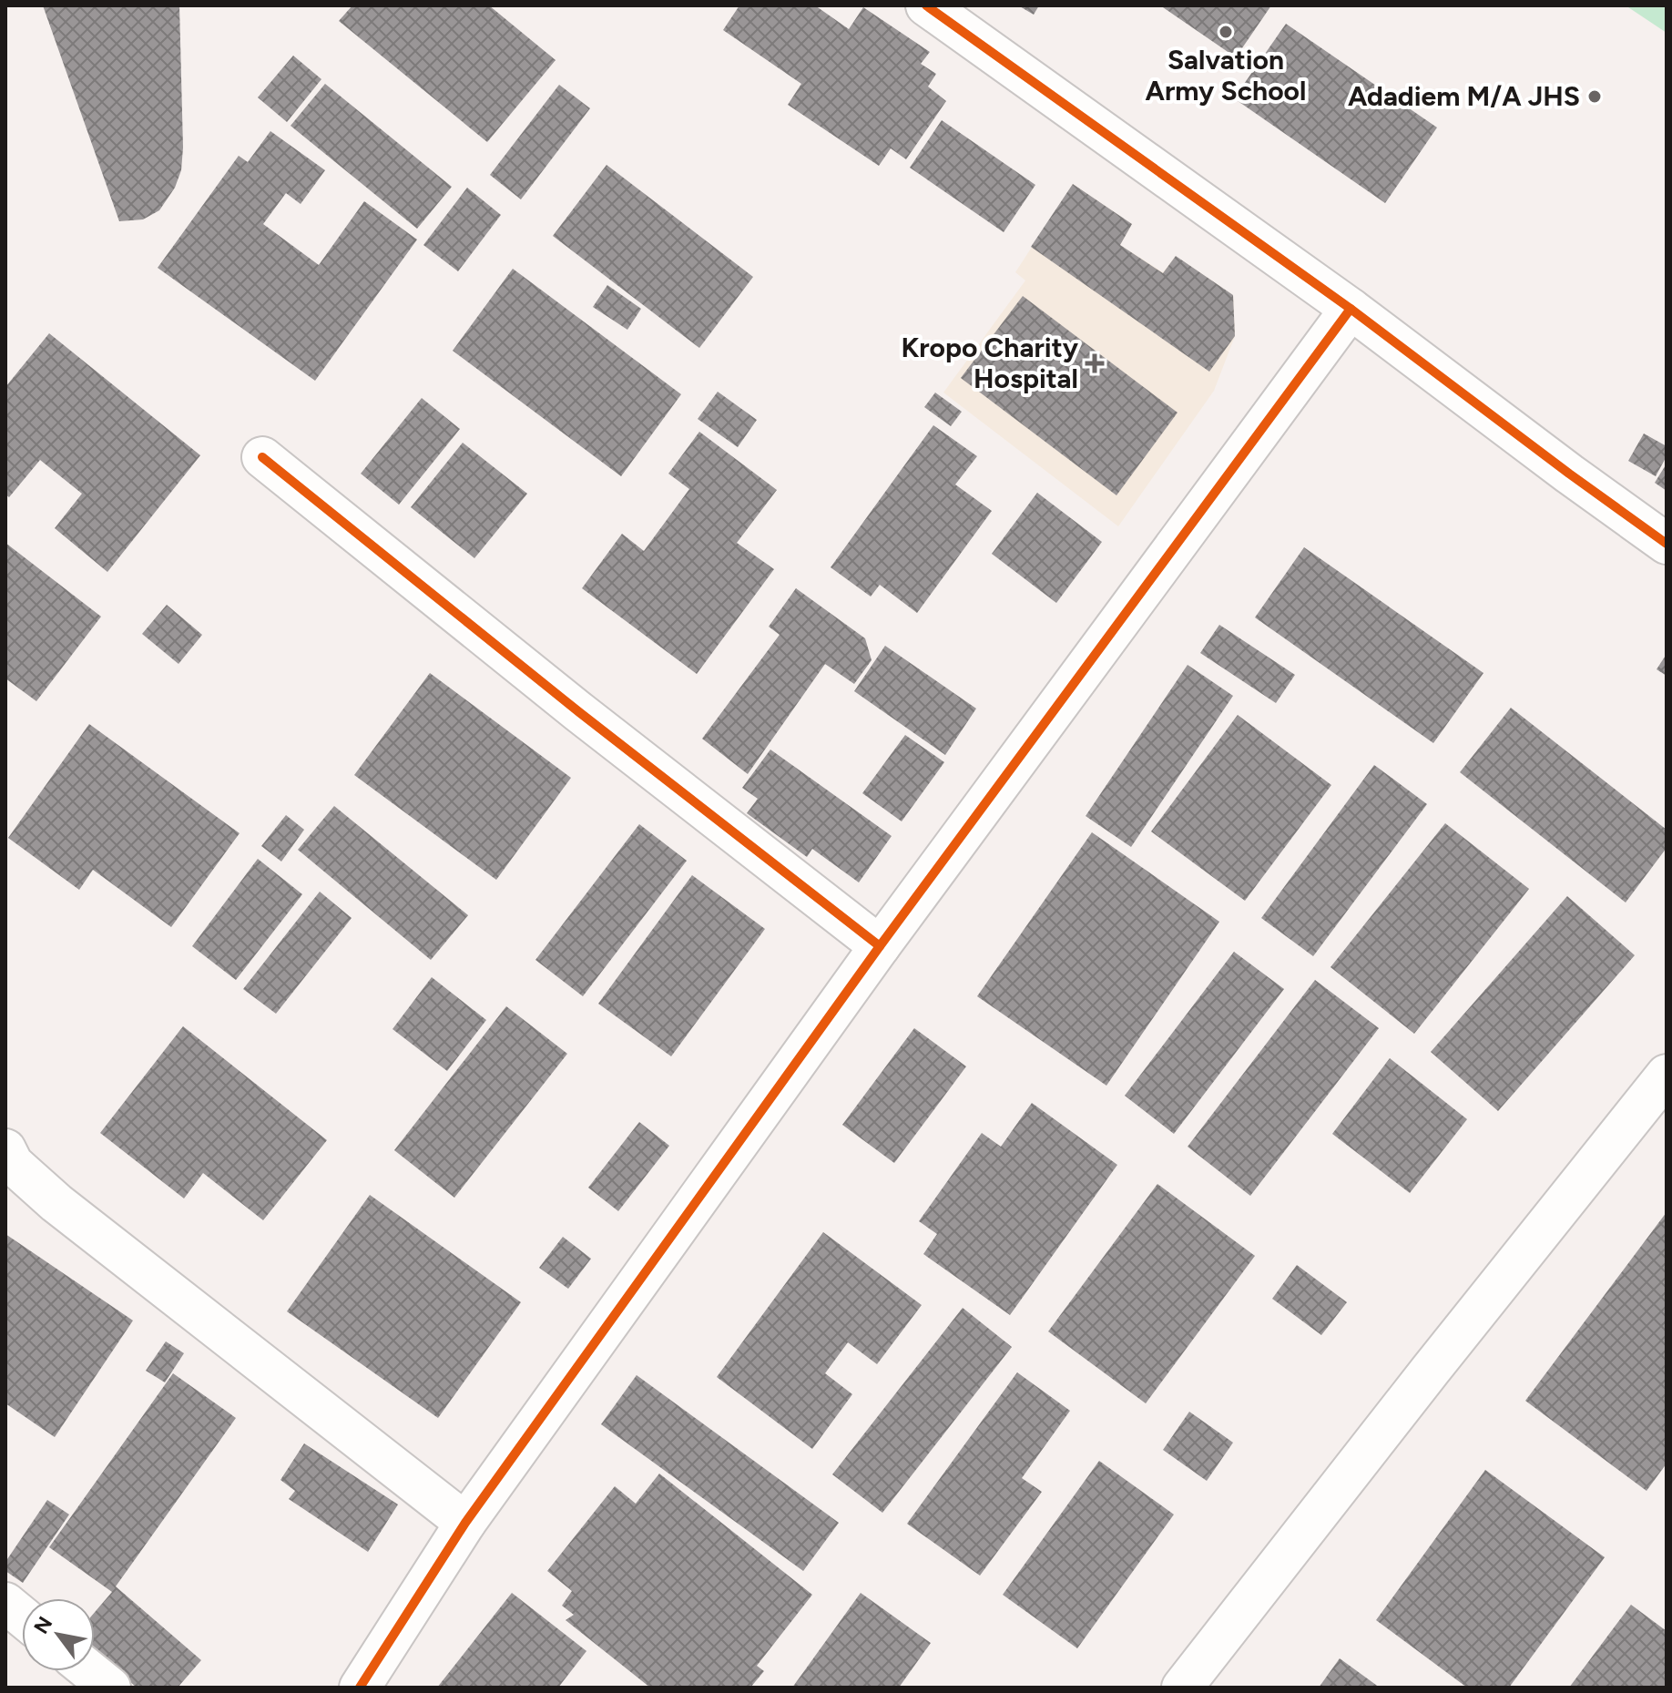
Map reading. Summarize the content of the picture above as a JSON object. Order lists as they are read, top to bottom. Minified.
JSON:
{"places":{"other":["Salvation Army School","Adadiem M/A JHS"],"health":["Kropo Charity Hospital"]},"north":"top left"}
